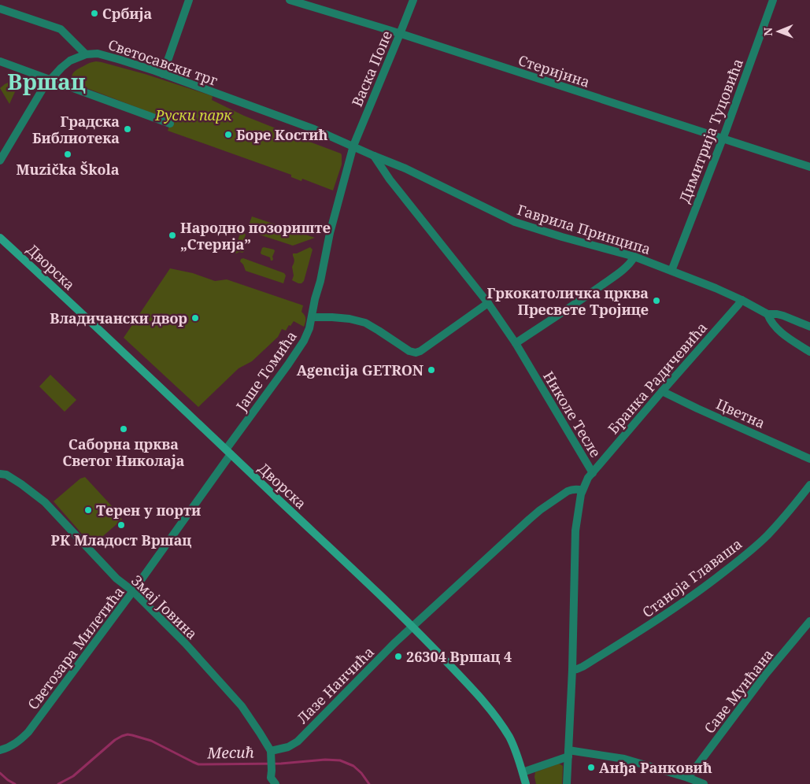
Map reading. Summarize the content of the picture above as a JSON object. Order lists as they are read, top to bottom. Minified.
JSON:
{"streets":{"main road":["Дворска"],"street":["Светосавски трг","Васка Попе","Стеријина","Димитрија Туцовића","Гаврила Принципа","Јаше Томића","Бранка Радичевића","Цветна","Николе Тесле","Станоја Главаша","Змај Јовина","Светозара Милетића","Лазе Нанчића","Саве Мунћана"]},"crossings":[["Светосавски трг","Васка Попе"],["Светосавски трг","Гаврила Принципа"],["Светосавски трг","Јаше Томића"],["Васка Попе","Стеријина"],["Васка Попе","Гаврила Принципа"],["Васка Попе","Јаше Томића"],["Стеријина","Димитрија Туцовића"],["Димитрија Туцовића","Гаврила Принципа"],["Гаврила Принципа","Јаше Томића"],["Гаврила Принципа","Бранка Радичевића"],["Гаврила Принципа","Николе Тесле"],["Дворска","Јаше Томића"],["Дворска","Светозара Милетића"],["Дворска","Лазе Нанчића"],["Јаше Томића","Светозара Милетића"],["Бранка Радичевића","Цветна"],["Бранка Радичевића","Николе Тесле"],["Николе Тесле","Станоја Главаша"],["Змај Јовина","Светозара Милетића"],["Змај Јовина","Лазе Нанчића"]],"districts":["Вршац"],"water":["Месић"],"parks":["Руски парк"],"places":["Србија","Градска Библиотека","Боре Костић","Muzička Škola","Народно позориште „Стерија”","Гркокатоличка црква Пресвете Тројице","Владичански двор","Agencija GETRON","Саборна црква Светог Николаја","Терен у порти","РК Младост Вршац","26304 Вршац 4","Анђа Ранковић"],"north":"left"}
